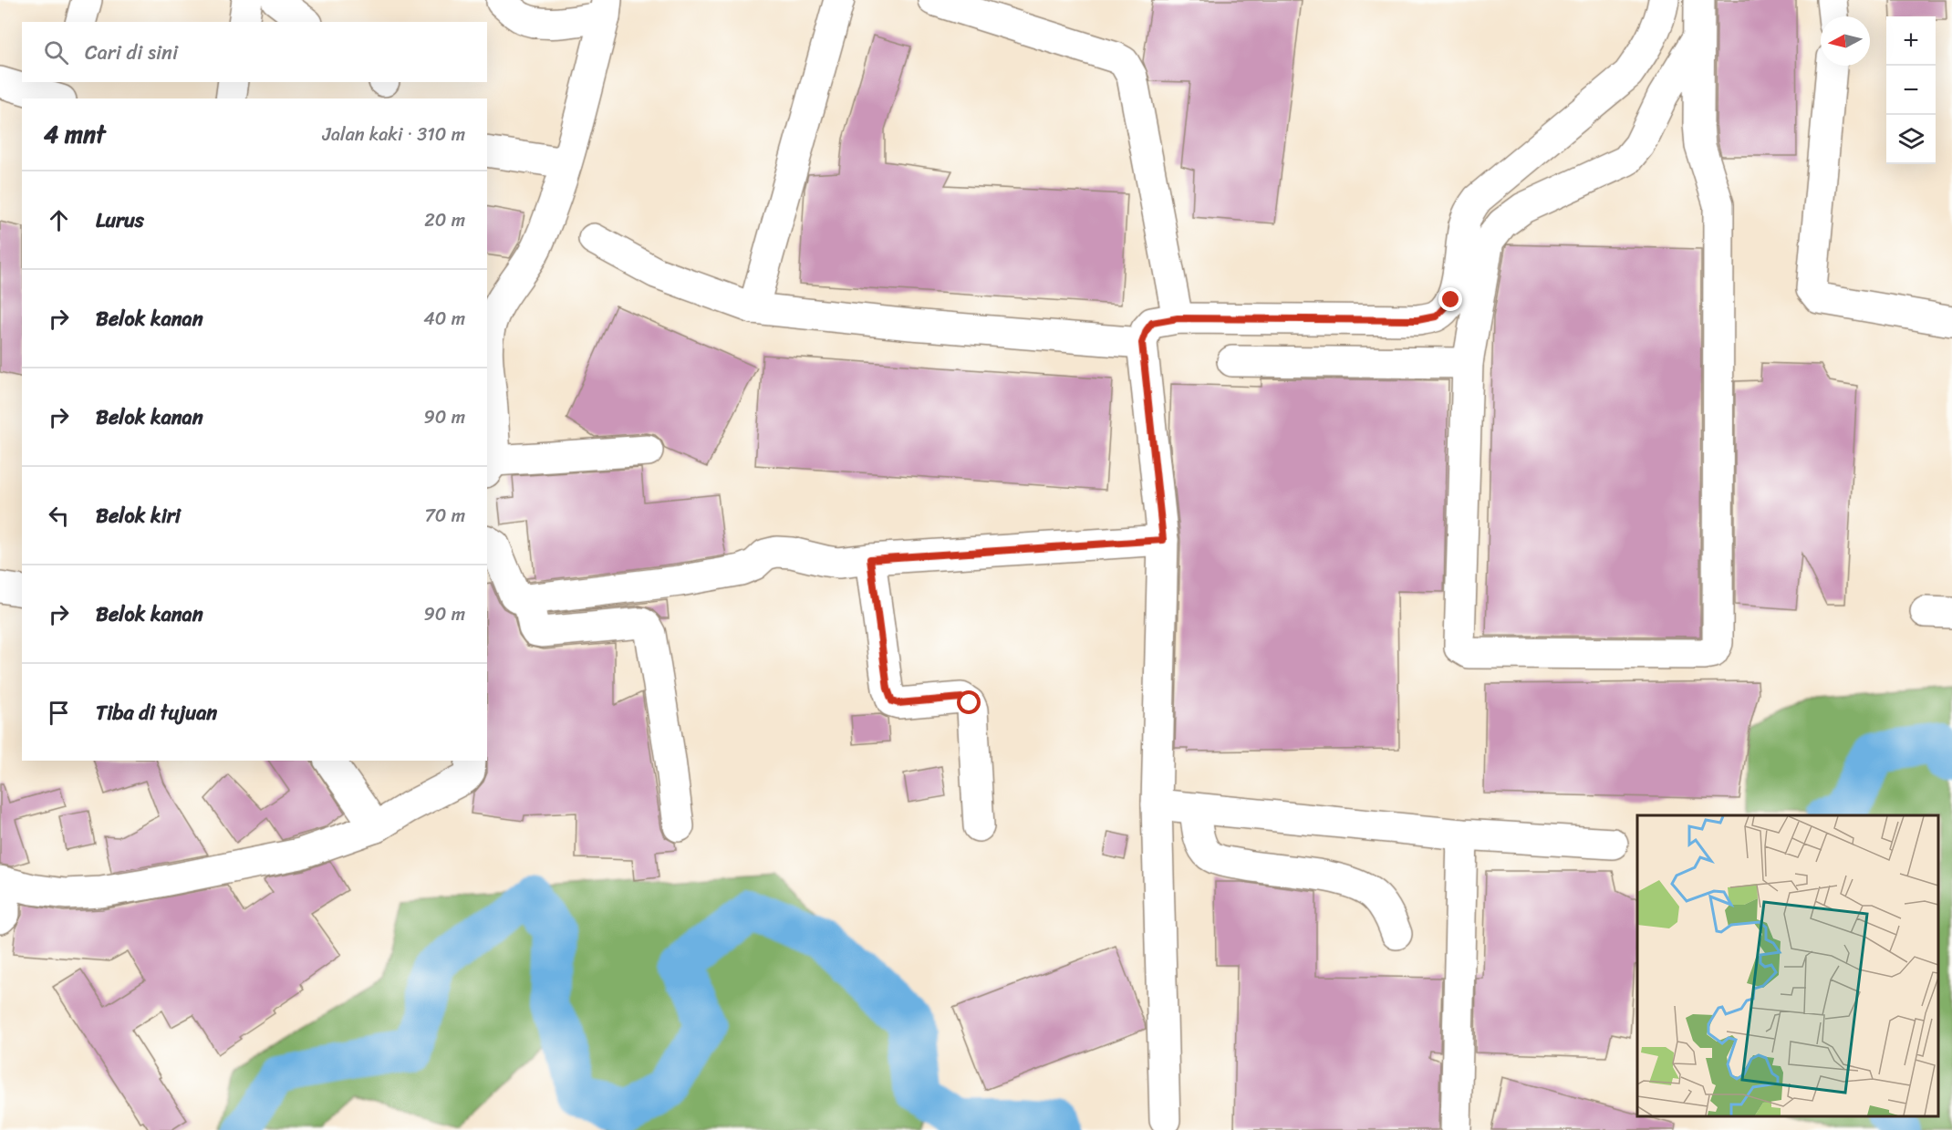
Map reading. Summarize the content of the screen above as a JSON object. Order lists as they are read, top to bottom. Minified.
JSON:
{"north":"left","page":{"map_buttons":["+","−"],"search":"Cari di sini","heading":["4 mnt","Jalan kaki · 310 m"],"list":[["Lurus","20 m"],["Belok kanan","40 m"],["Belok kanan","90 m"],["Belok kiri","70 m"],["Belok kanan","90 m"],"Tiba di tujuan"]}}
